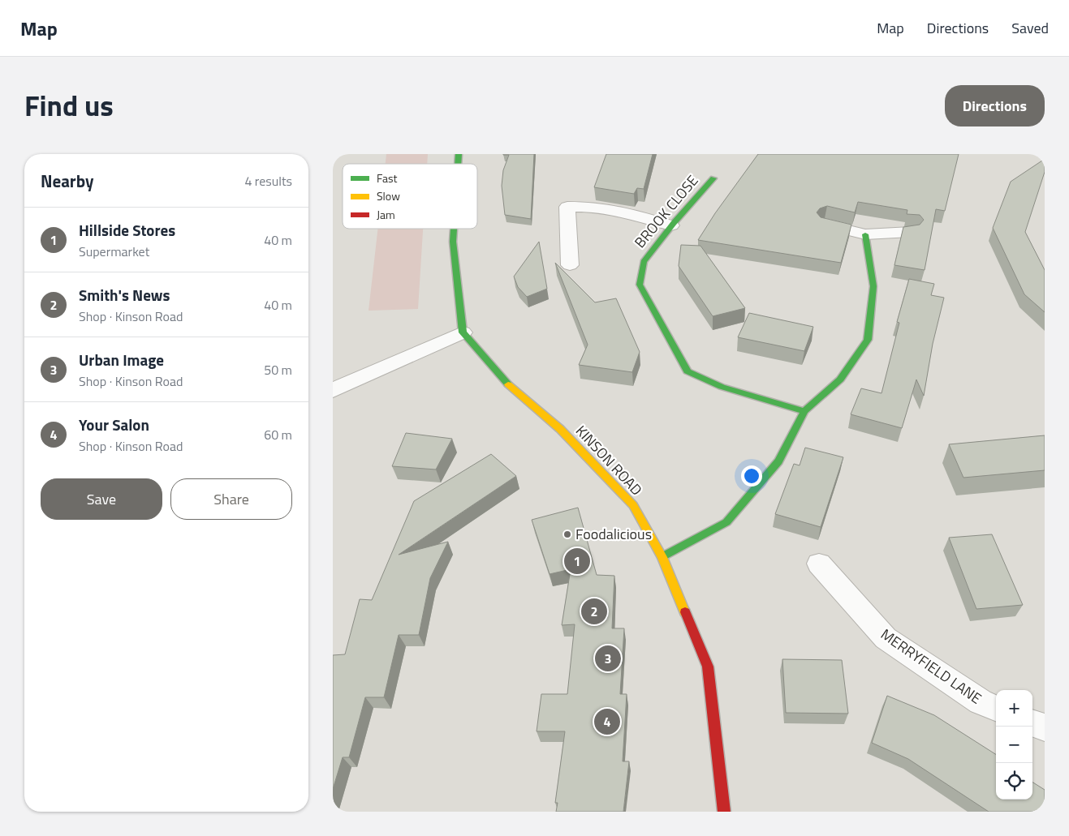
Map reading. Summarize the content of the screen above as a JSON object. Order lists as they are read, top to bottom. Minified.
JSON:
{"streets":{"street":["BROOK CLOSE","KINSON ROAD","MERRYFIELD LANE"]},"places":["Foodalicious"],"legend":["Fast","Slow","Jam"],"page":{"header":"Map","nav":["Map","Directions","Saved"],"title":"Find us","buttons":["Directions",["Save","Share"]],"heading":["Nearby","4 results"],"list":[{"mark":"1","name":"Hillside Stores","note":"Supermarket","value":"40 m"},{"mark":"2","name":"Smith's News","note":"Shop · Kinson Road","value":"40 m"},{"mark":"3","name":"Urban Image","note":"Shop · Kinson Road","value":"50 m"},{"mark":"4","name":"Your Salon","note":"Shop · Kinson Road","value":"60 m"}],"pins":["1","2","3","4"],"map_buttons":["+","−"]}}
